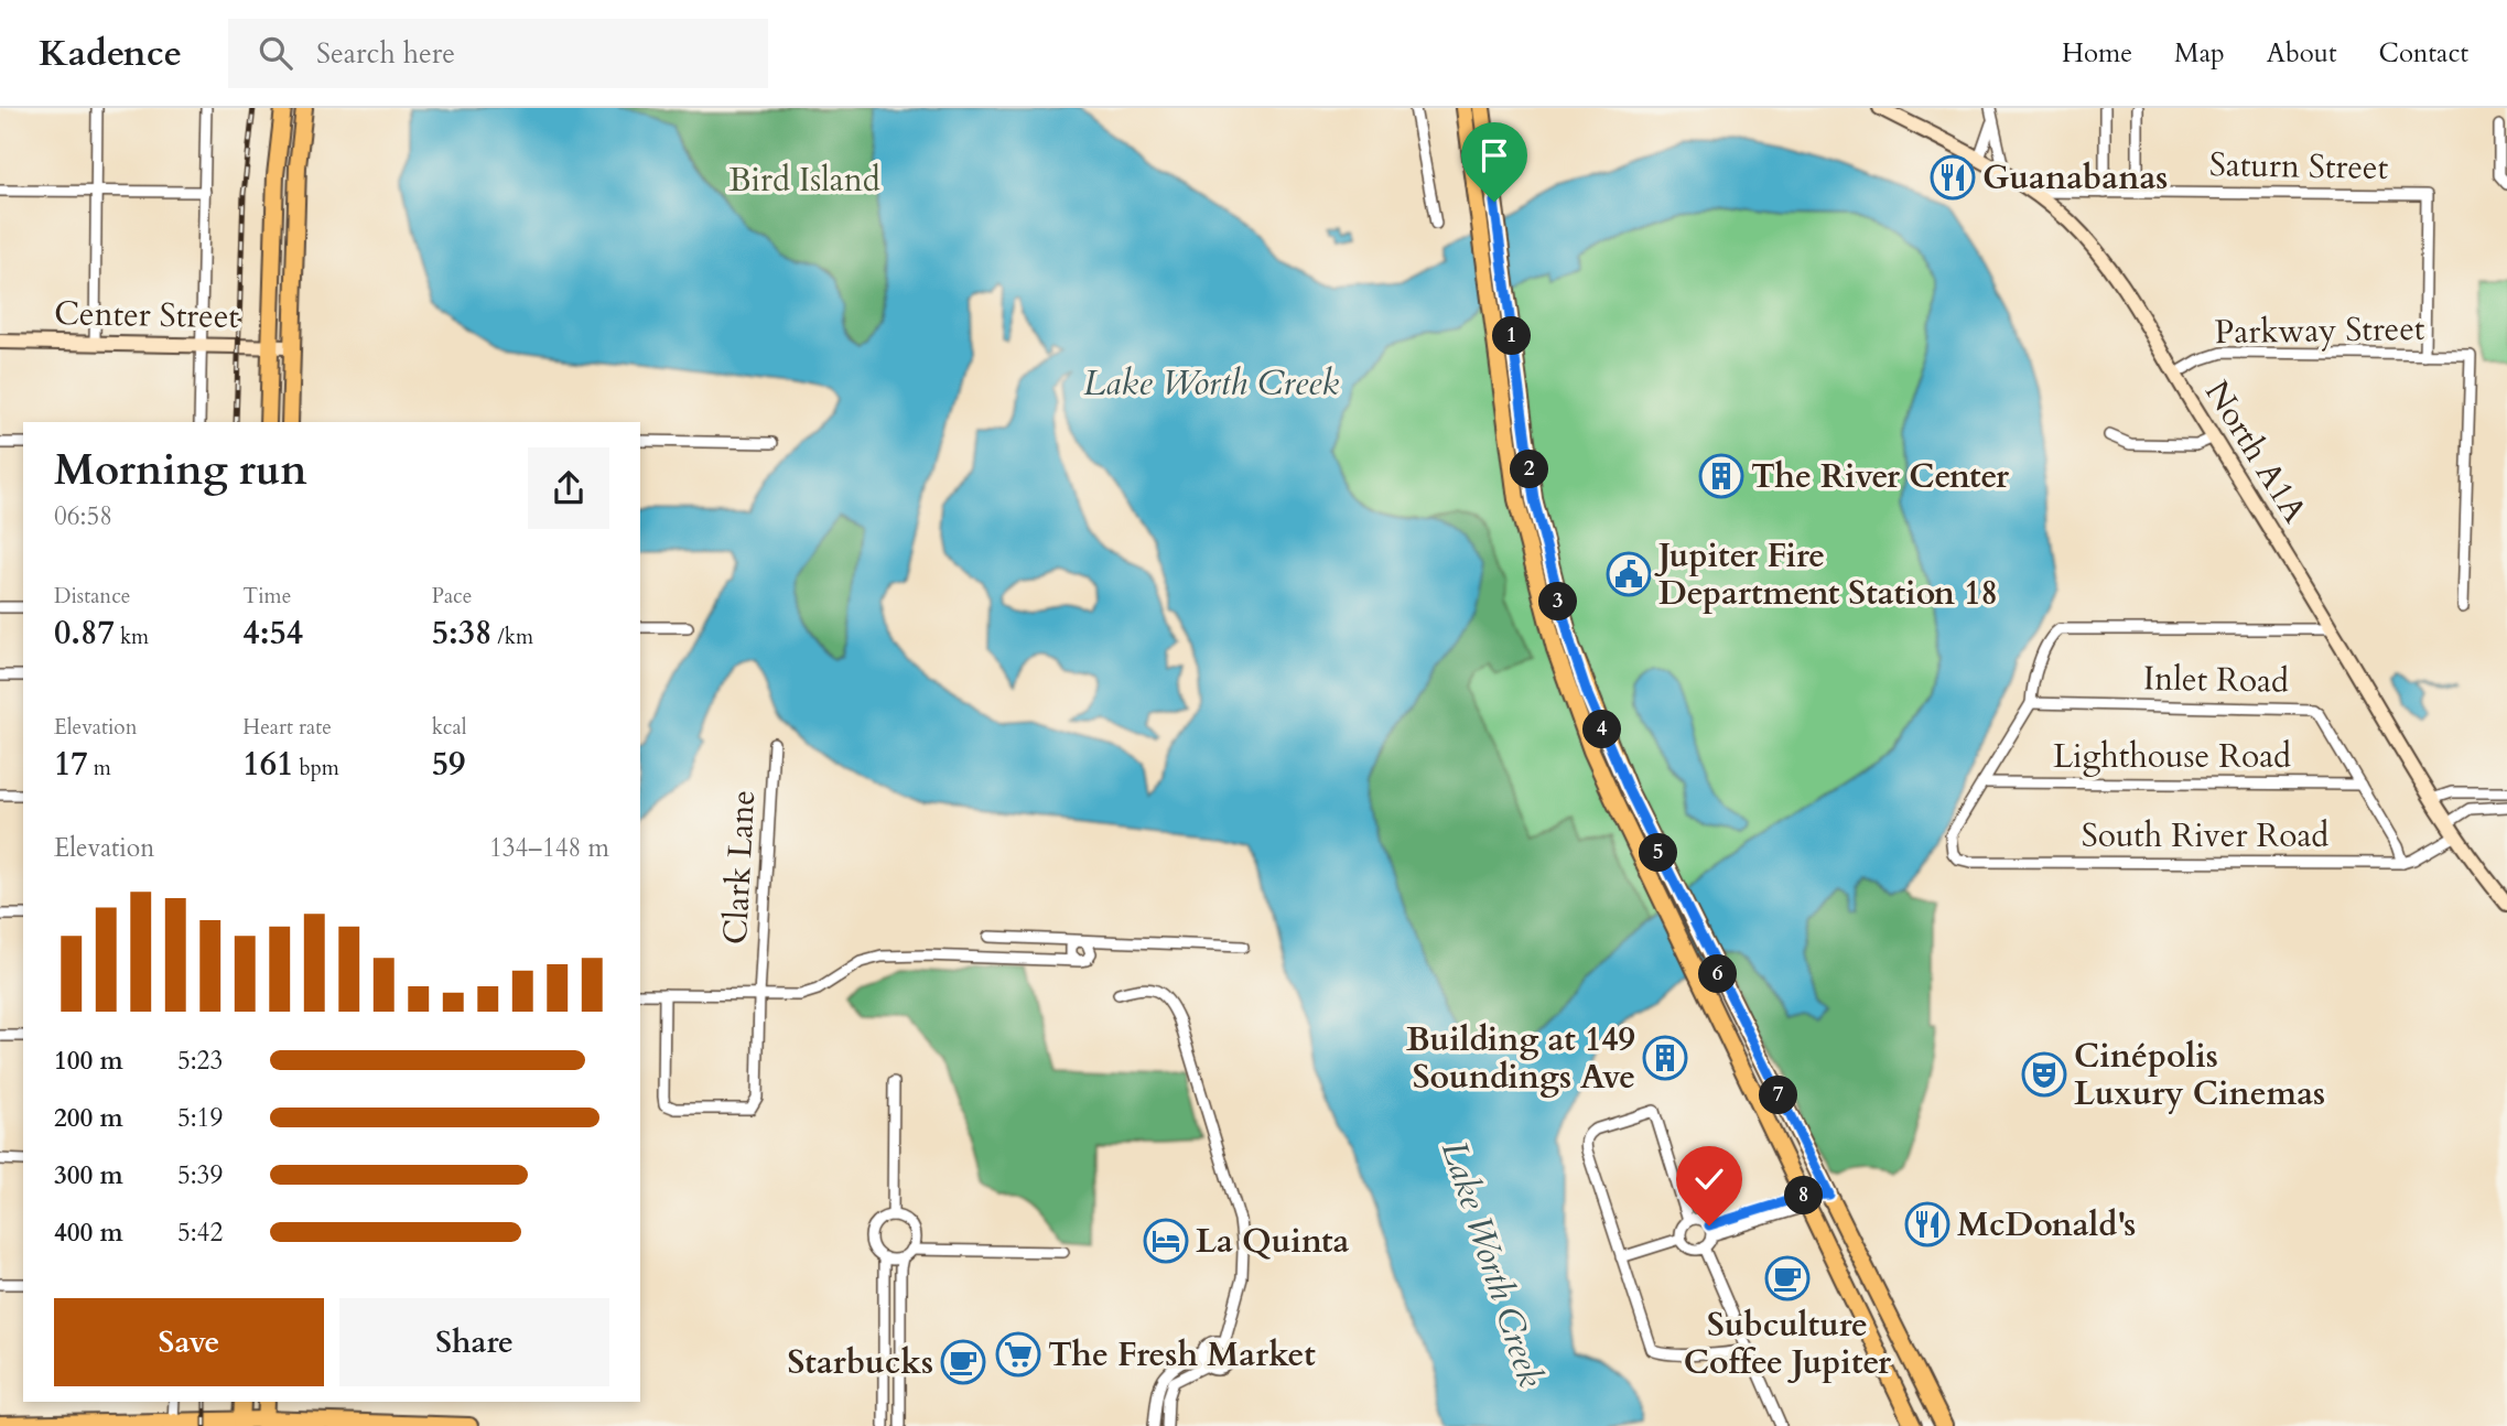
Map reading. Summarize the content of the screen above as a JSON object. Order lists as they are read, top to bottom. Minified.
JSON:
{"streets":{"street":["Saturn Street","Center Street","Parkway Street","North A1A","Inlet Road","Lighthouse Road","South River Road","Clark Lane"]},"crossings":[["Saturn Street","Parkway Street"],["Saturn Street","North A1A"],["Parkway Street","North A1A"],["North A1A","South River Road"],["Inlet Road","Lighthouse Road"],["Inlet Road","South River Road"],["Lighthouse Road","South River Road"]],"water":["Lake Worth Creek"],"parks":["Bird Island"],"places":{"restaurant":["Guanabanas","McDonald's"],"building":["The River Center","Building at 149 Soundings Ave"],"public building":["Jupiter Fire Department Station 18"],"theatre":["Cinépolis Luxury Cinemas"],"hotel":["La Quinta"],"cafe":["Subculture Coffee Jupiter","Starbucks"],"supermarket":["The Fresh Market"]},"page":{"header":"Kadence","search":"Search here","nav":["Home","Map","About","Contact"],"pins":["1","2","3","4","5","6","7","8"],"heading":["Morning run","06:58"],"stats":[["Distance","0.87 km"],["Time","4:54"],["Pace","5:38 /km"],["Elevation","17 m"],["Heart rate","161 bpm"],["kcal","59"]],"chart":["Elevation","134–148 m"],"list":[{"name":"100 m","note":"5:23"},{"name":"200 m","note":"5:19"},{"name":"300 m","note":"5:39"},{"name":"400 m","note":"5:42"}],"buttons":["Save","Share"]}}
